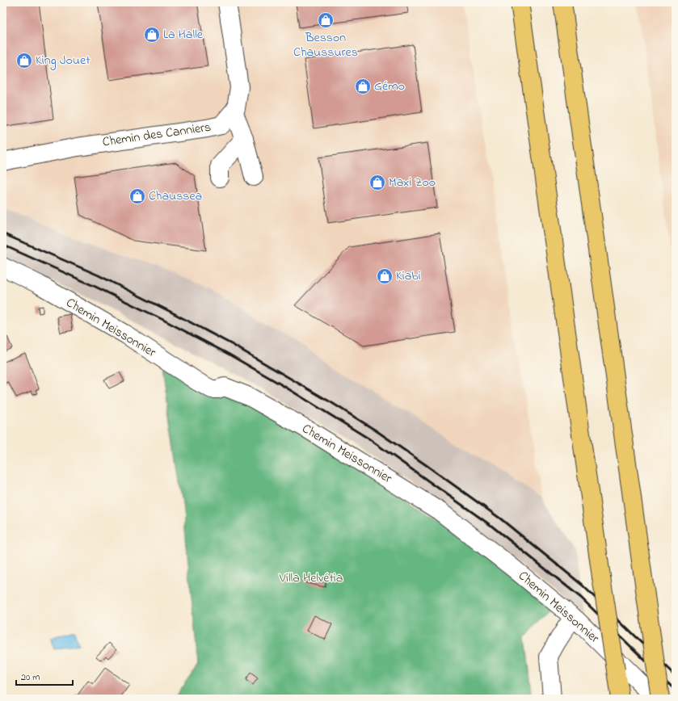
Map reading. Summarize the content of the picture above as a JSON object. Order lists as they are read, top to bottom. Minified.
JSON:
{"streets":{"street":["Chemin des Canniers","Chemin Meissonnier"]},"parks":["Villa Helvétia"],"places":{"shop":["Besson Chaussures","La Halle","King Jouet","Gémo","Maxi Zoo","Chaussea","Kiabi"]},"scale_bar":"20 m"}
